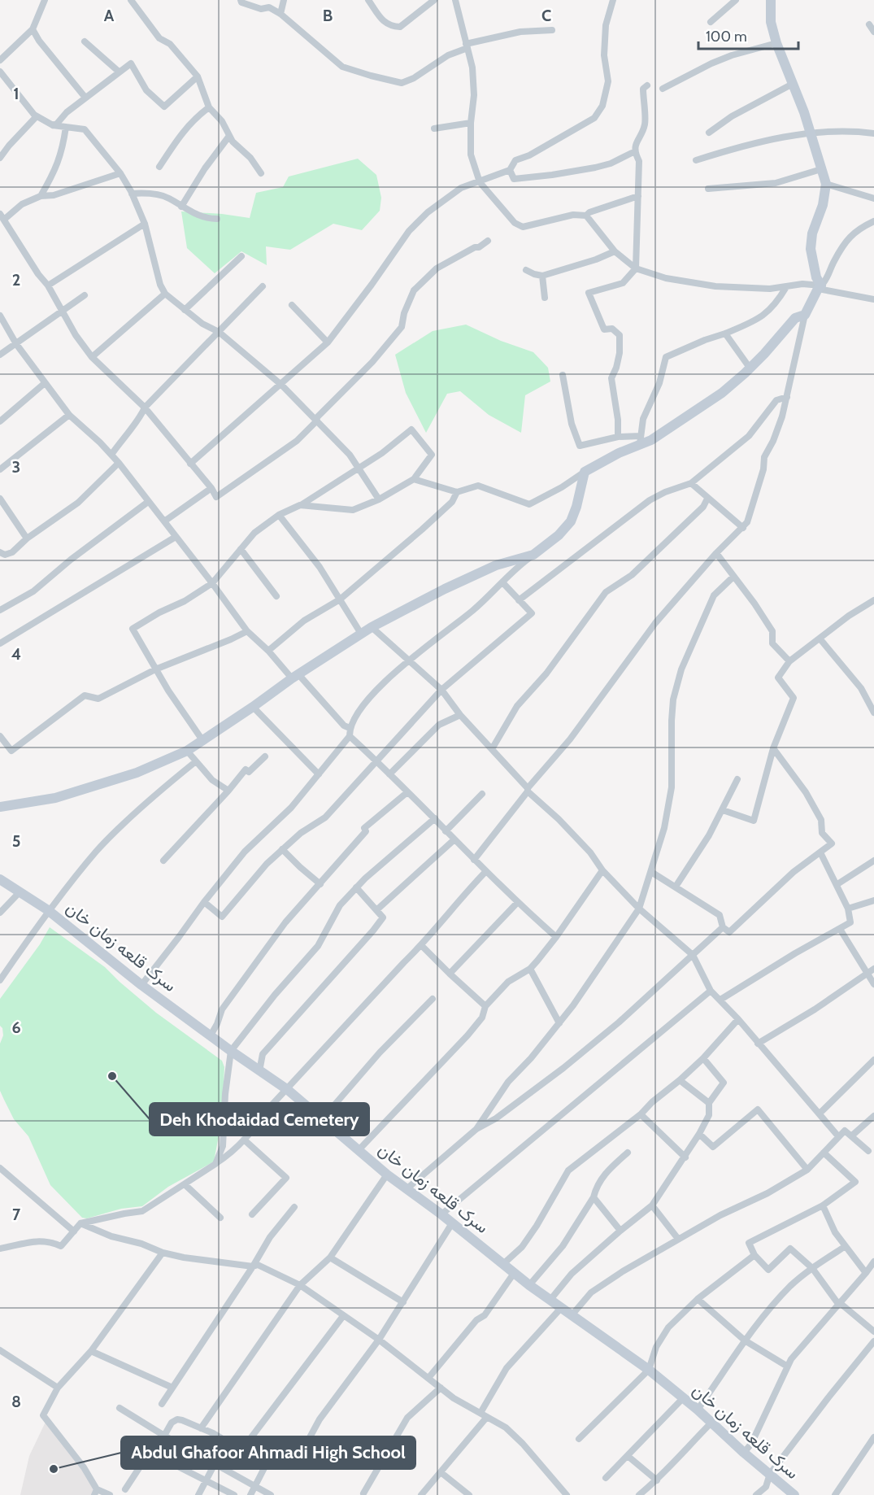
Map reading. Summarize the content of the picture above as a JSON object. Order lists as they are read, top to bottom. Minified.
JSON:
{"streets":{"street":["سرک قلعه زمان خان"]},"places":["Deh Khodaidad Cemetery","Abdul Ghafoor Ahmadi High School"],"scale_bar":"100 m","grid":{"columns":["A","B","C"],"rows":["1","2","3","4","5","6","7","8"]}}
